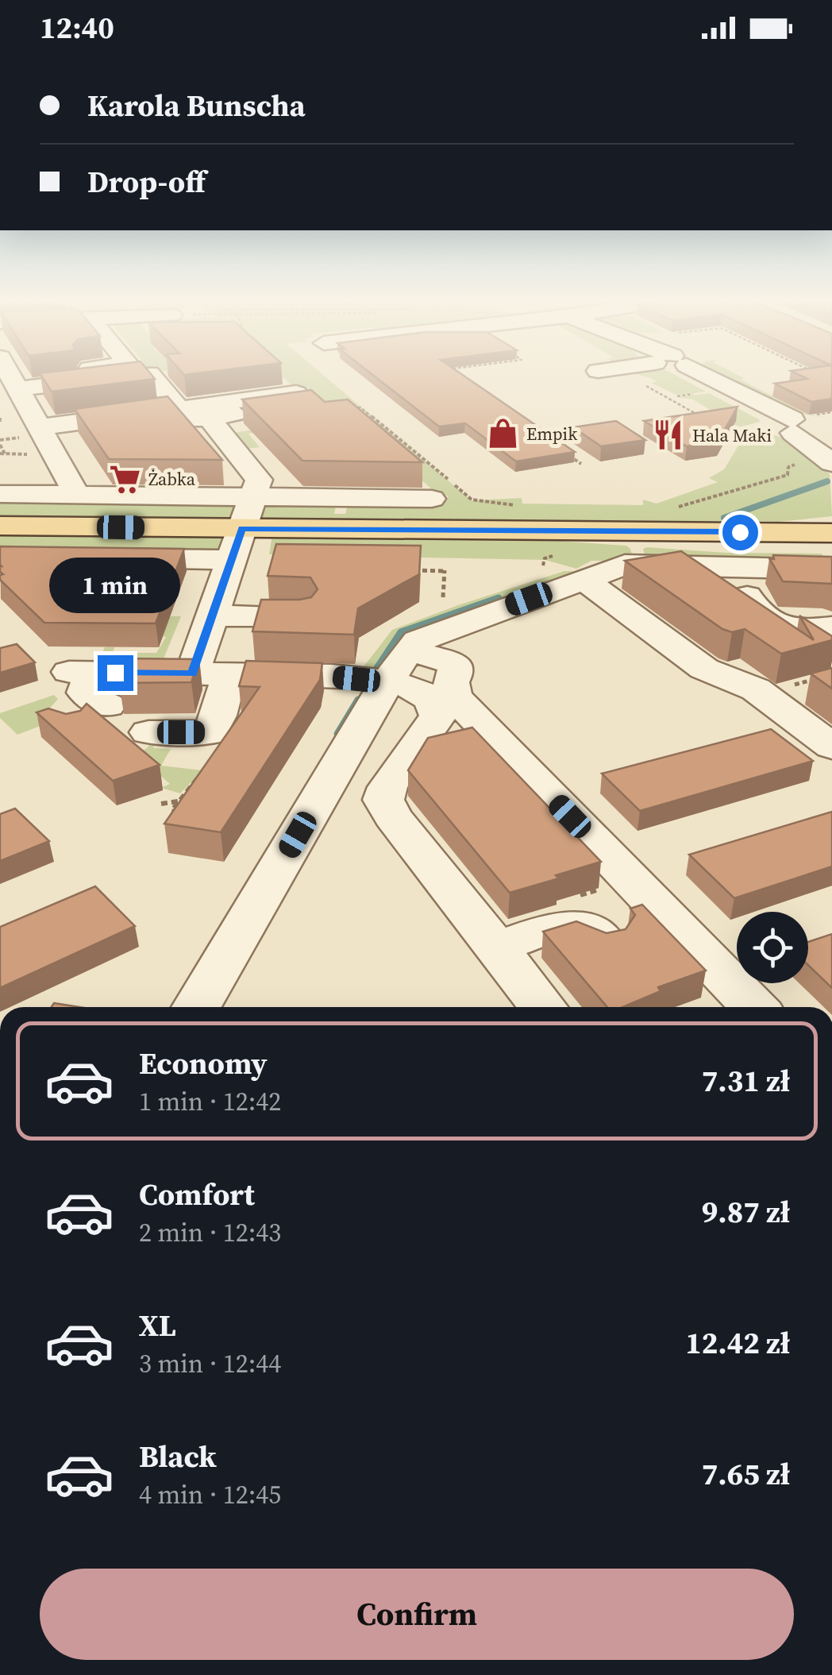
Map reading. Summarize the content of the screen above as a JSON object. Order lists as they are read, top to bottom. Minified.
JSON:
{"places":{"shop":["Empik"],"restaurant":["Hala Maki"],"supermarket":["Żabka"]},"page":{"status":"12:40","banner":["Karola Bunscha","Drop-off"],"bubble":"1 min","list":[{"name":"Economy","note":"1 min · 12:42","value":"7.31 zł"},{"name":"Comfort","note":"2 min · 12:43","value":"9.87 zł"},{"name":"XL","note":"3 min · 12:44","value":"12.42 zł"},{"name":"Black","note":"4 min · 12:45","value":"7.65 zł"}],"buttons":"Confirm"}}
